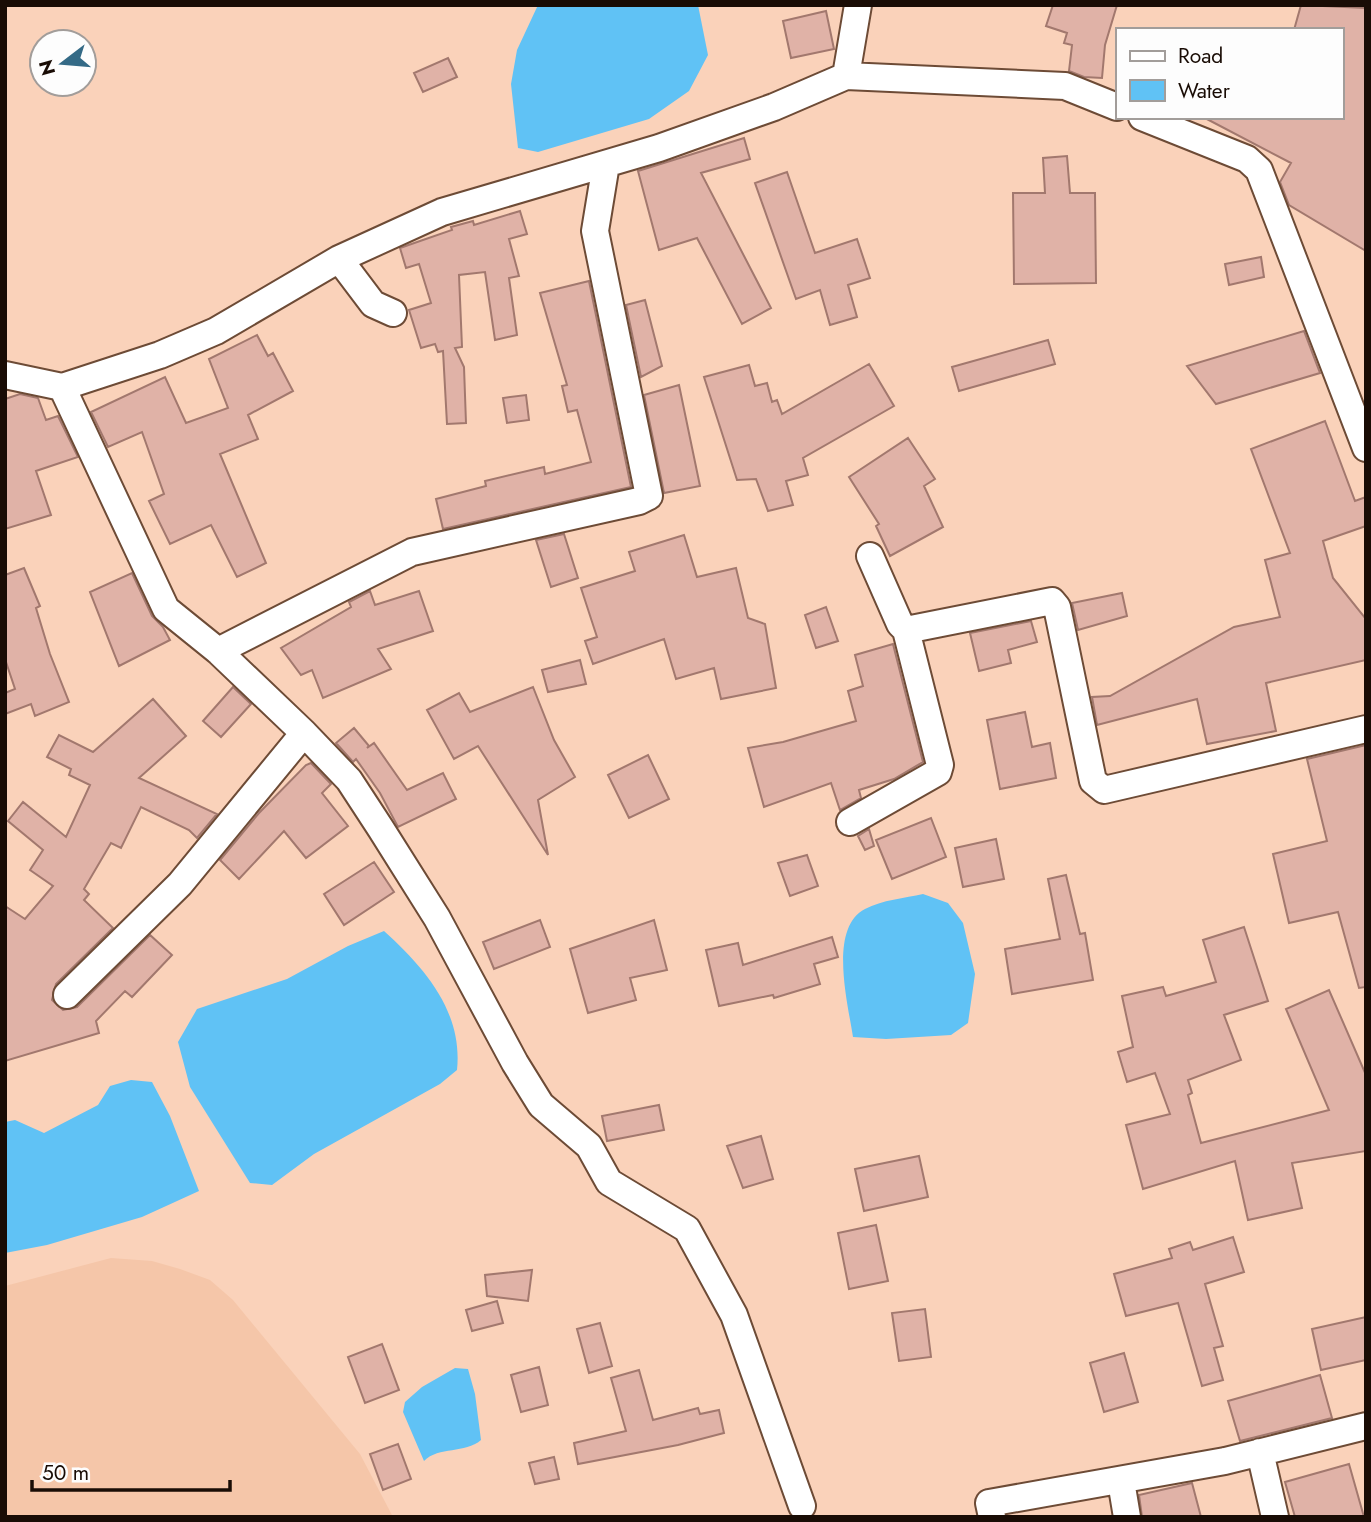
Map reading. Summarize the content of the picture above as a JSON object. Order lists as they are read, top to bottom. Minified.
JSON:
{"legend":["Road","Water"],"scale_bar":"50 m","north":"left"}
